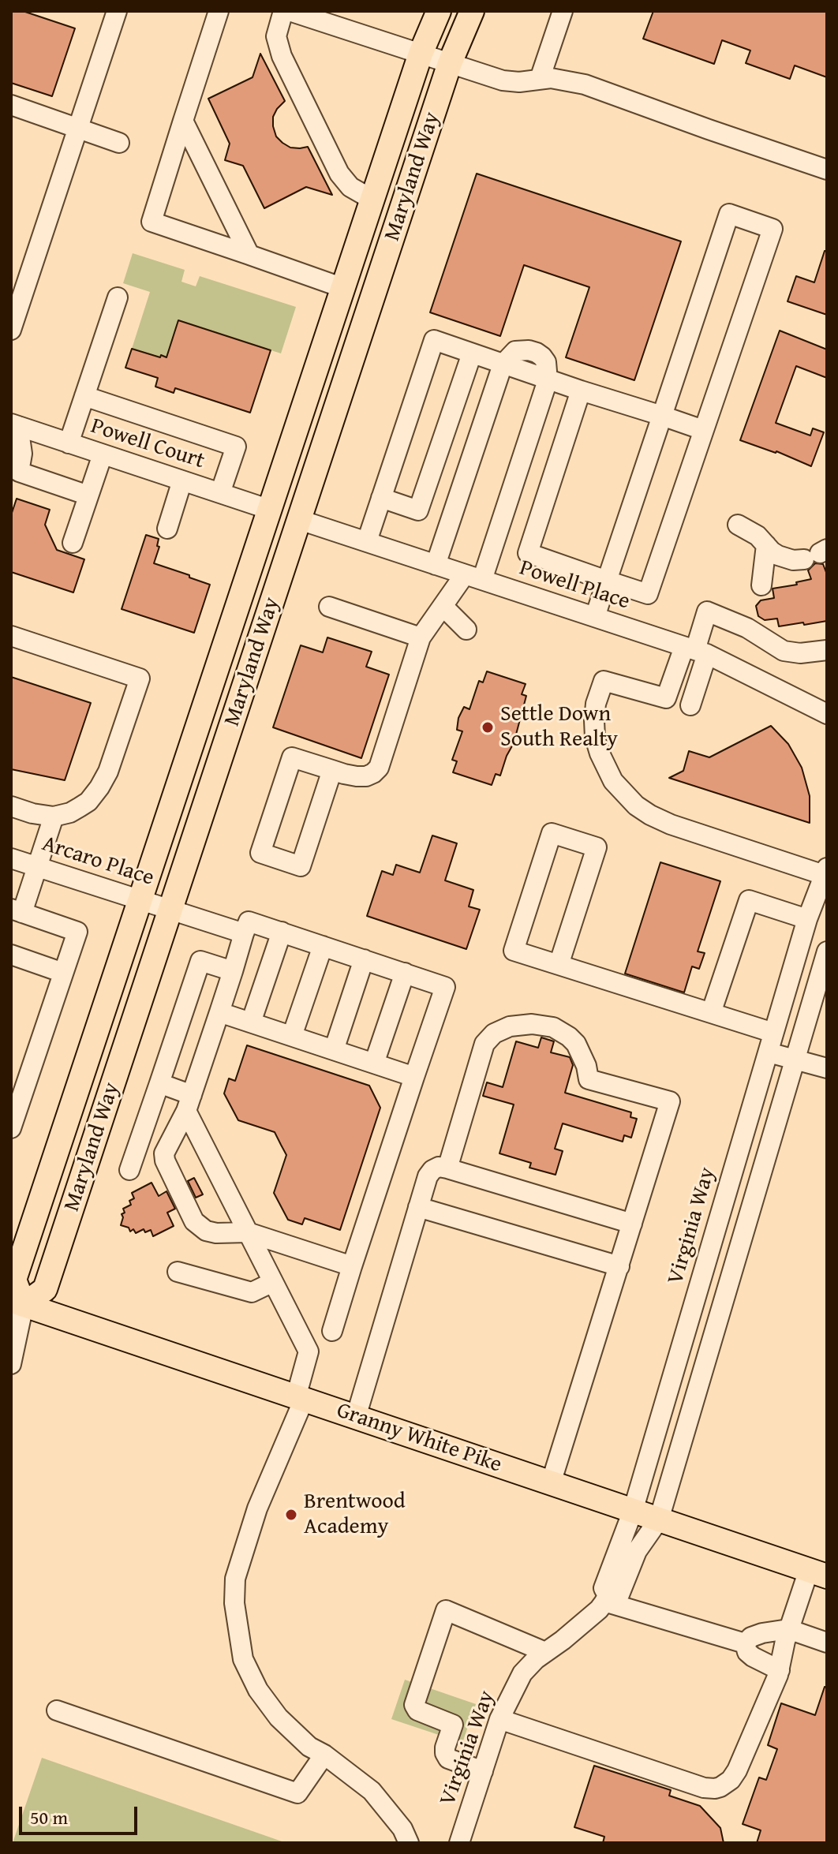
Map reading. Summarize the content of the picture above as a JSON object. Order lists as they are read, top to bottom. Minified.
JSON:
{"streets":{"main road":["Maryland Way","Granny White Pike"],"street":["Powell Court","Powell Place","Arcaro Place","Virginia Way"]},"crossings":[["Maryland Way","Powell Court"],["Maryland Way","Powell Place"],["Maryland Way","Arcaro Place"],["Maryland Way","Granny White Pike"],["Virginia Way","Granny White Pike"]],"places":["Settle Down South Realty","Brentwood Academy"],"scale_bar":"50 m"}
